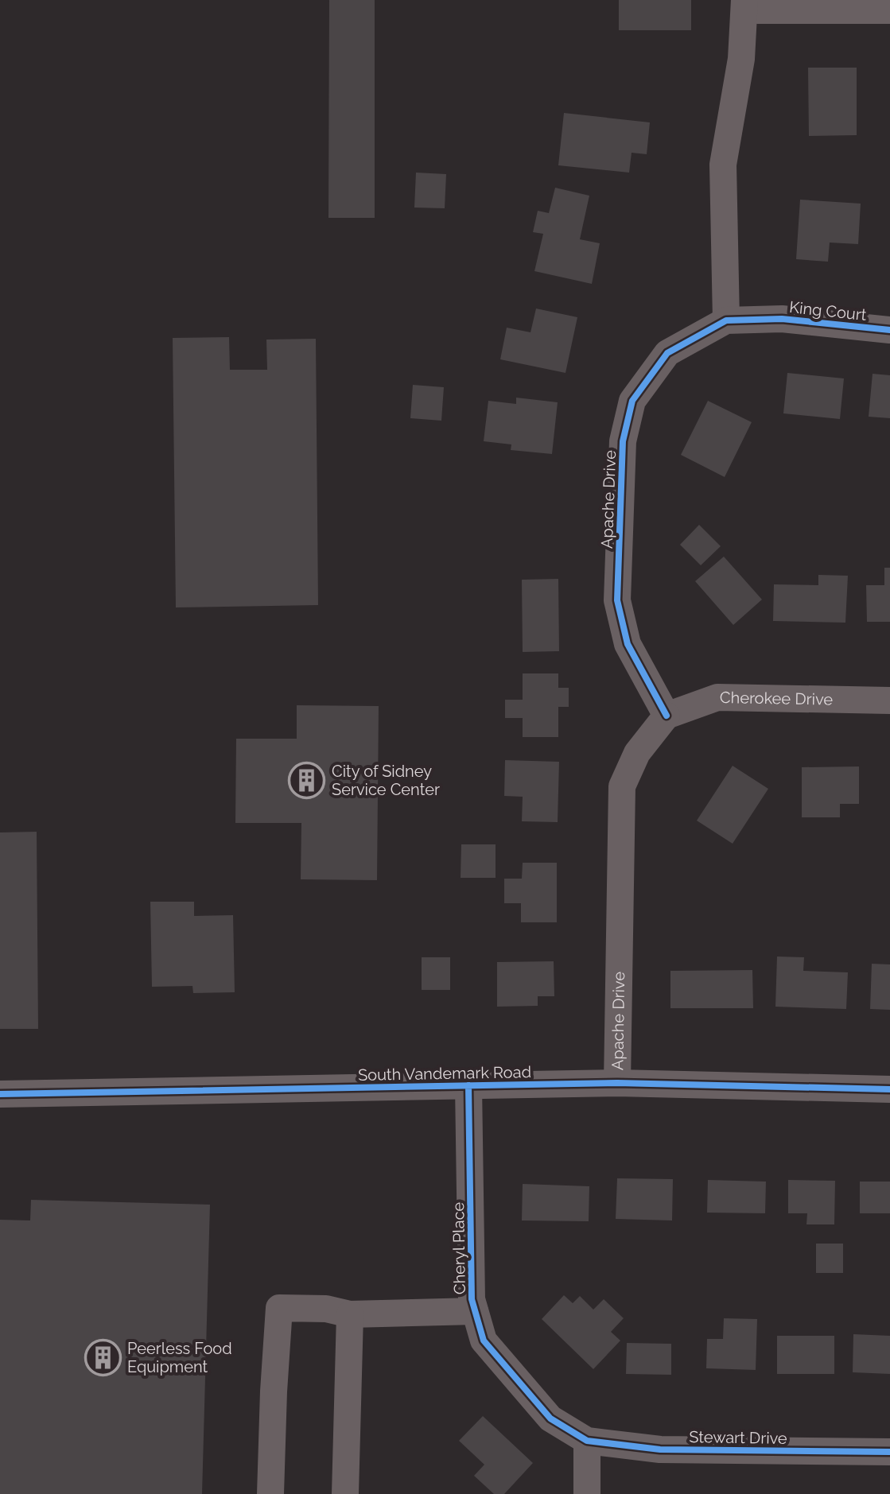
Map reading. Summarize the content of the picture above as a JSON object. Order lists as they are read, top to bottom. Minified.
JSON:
{"streets":{"street":["King Court","Apache Drive","Cherokee Drive","South Vandemark Road","Cheryl Place","Stewart Drive"]},"crossings":[["King Court","Apache Drive"],["Apache Drive","Cherokee Drive"],["Apache Drive","South Vandemark Road"],["South Vandemark Road","Cheryl Place"],["Cheryl Place","Stewart Drive"]],"places":{"building":["City of Sidney Service Center","Peerless Food Equipment"]}}
